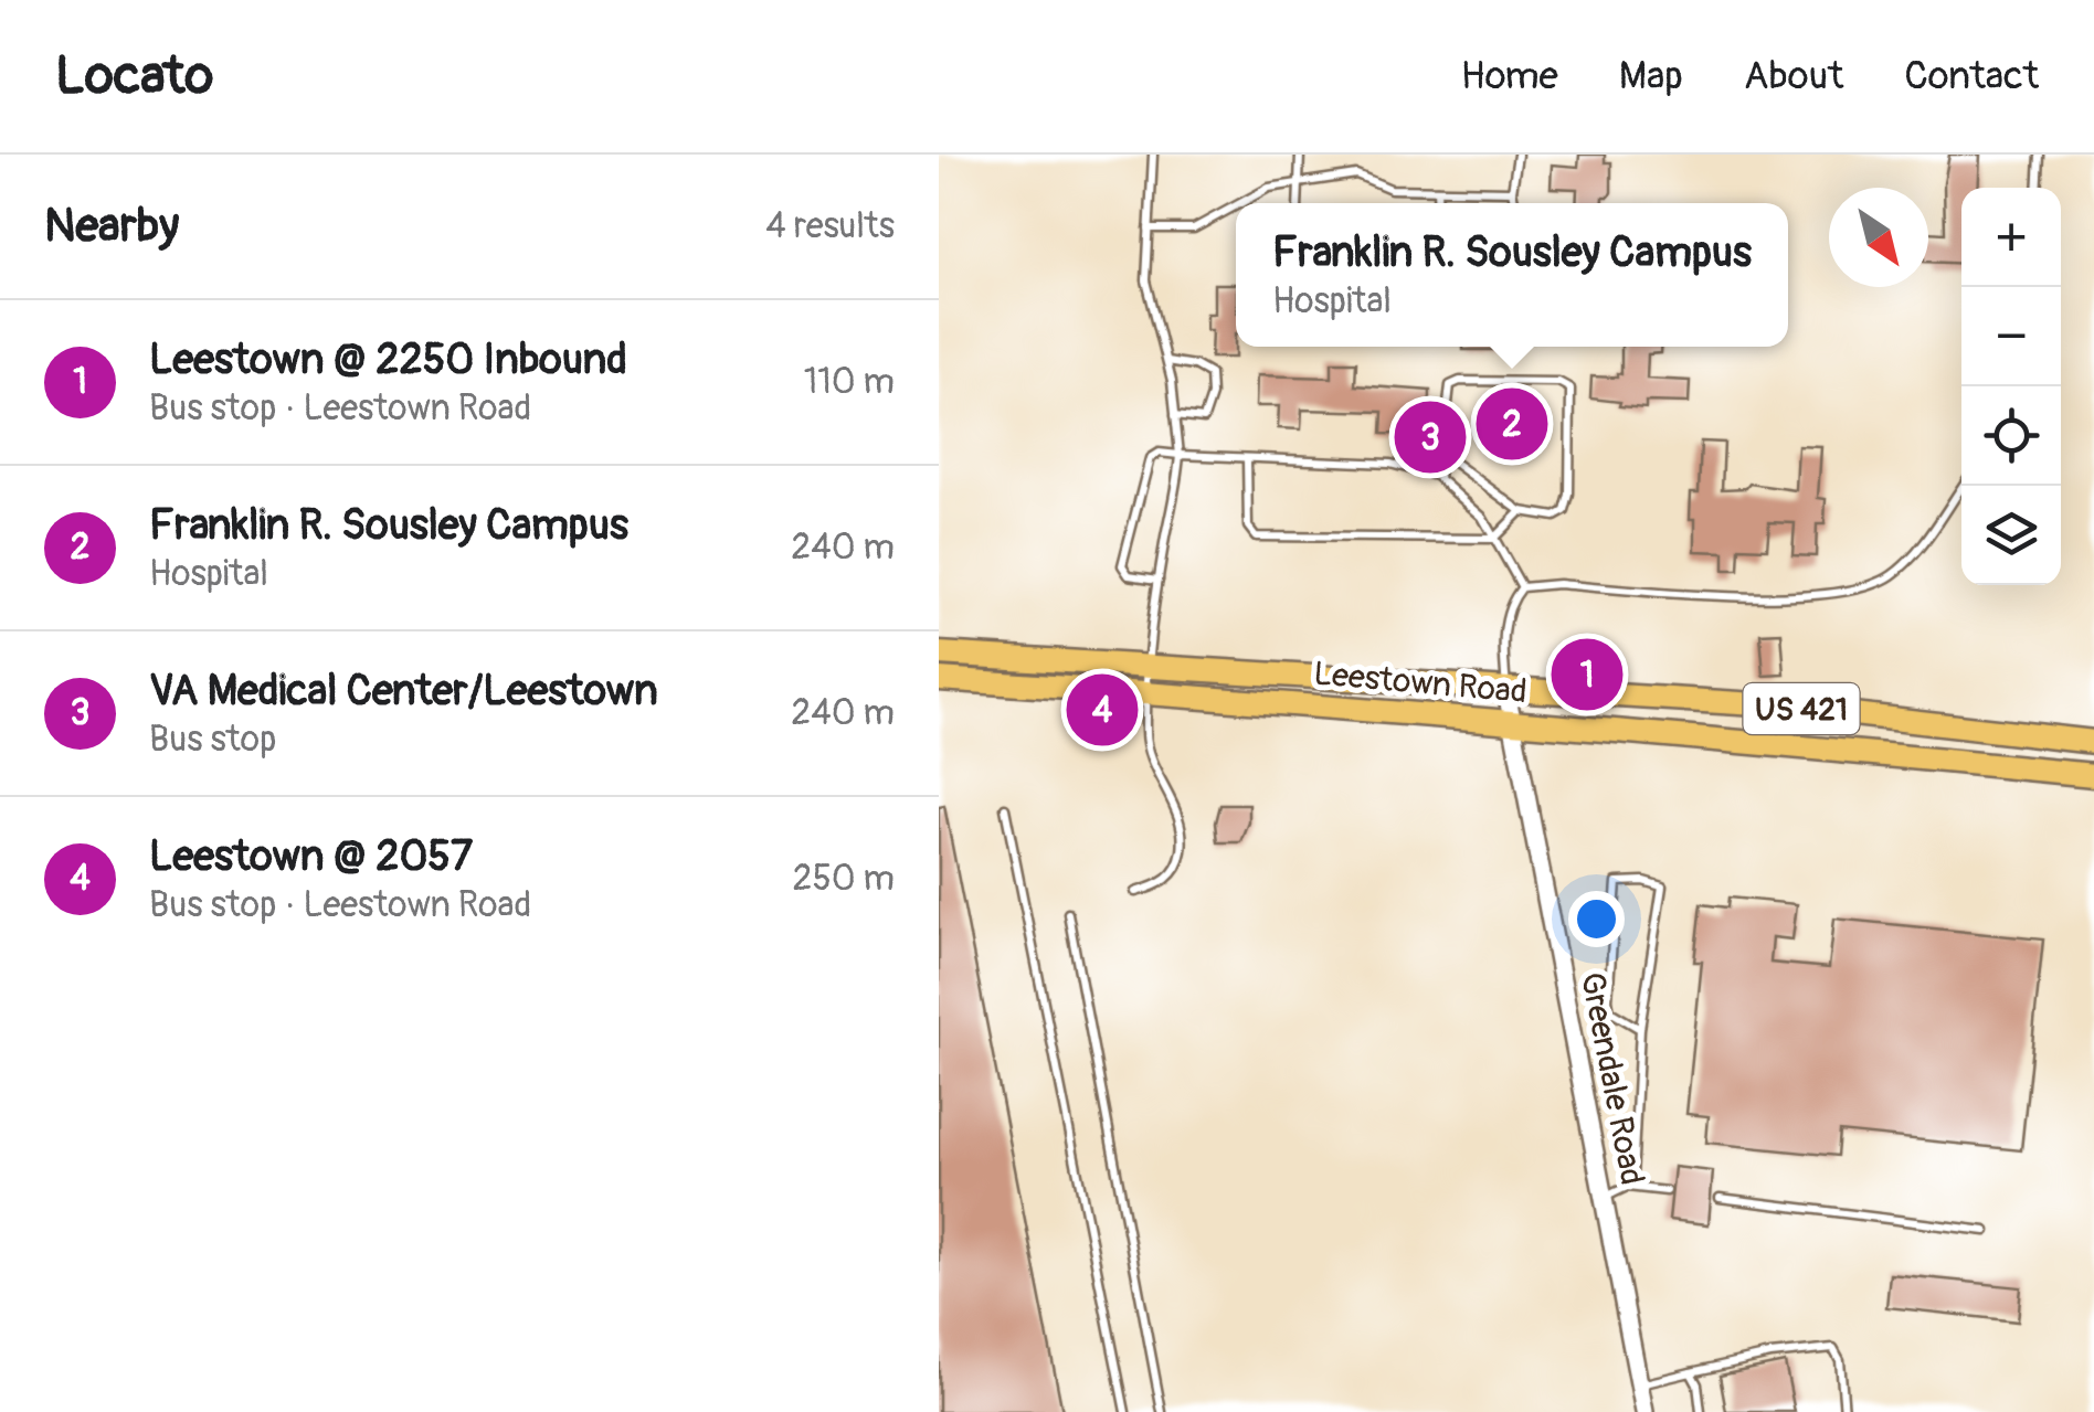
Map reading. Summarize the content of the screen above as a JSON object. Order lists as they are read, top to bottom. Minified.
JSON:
{"streets":{"main road":["Leestown Road","US 421"],"street":["Greendale Road"]},"crossings":[["Leestown Road","Greendale Road"]],"north":"bottom right","page":{"header":"Locato","nav":["Home","Map","About","Contact"],"heading":["Nearby","4 results"],"map_buttons":["+","−"],"popup":["Franklin R. Sousley Campus","Hospital"],"list":[{"mark":"1","name":"Leestown @ 2250 Inbound","note":"Bus stop · Leestown Road","value":"110 m"},{"mark":"2","name":"Franklin R. Sousley Campus","note":"Hospital","value":"240 m"},{"mark":"3","name":"VA Medical Center/Leestown","note":"Bus stop","value":"240 m"},{"mark":"4","name":"Leestown @ 2057","note":"Bus stop · Leestown Road","value":"250 m"}],"pins":["2","3","1","4"]}}
